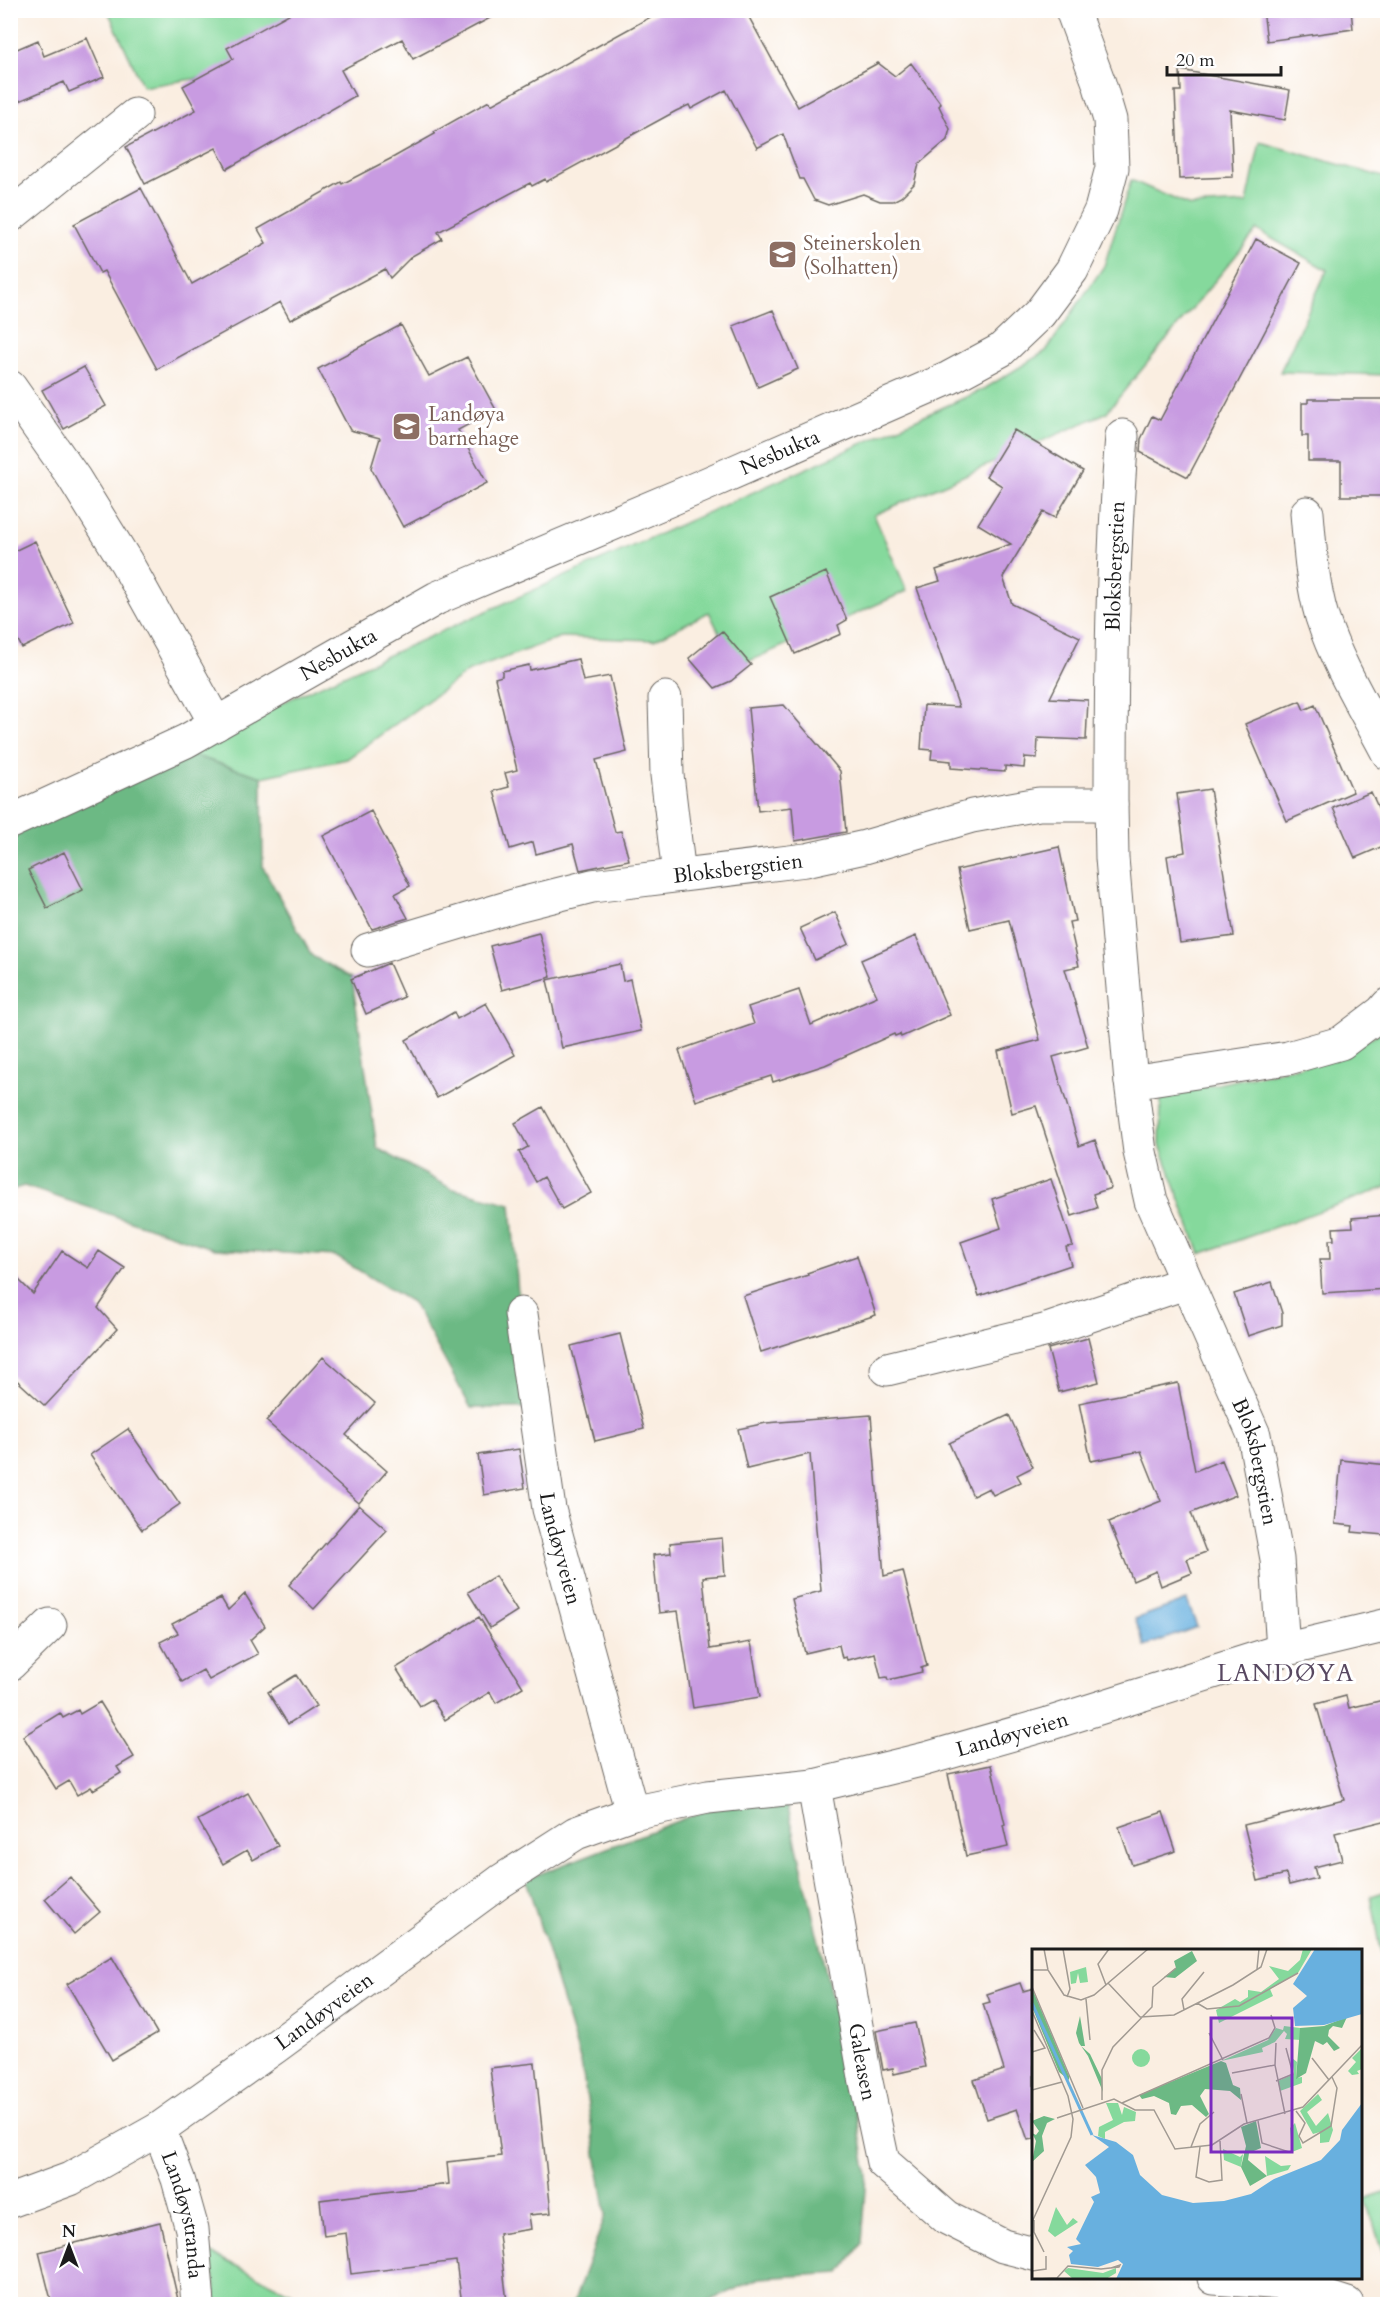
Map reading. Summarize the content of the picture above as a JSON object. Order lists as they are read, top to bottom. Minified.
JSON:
{"streets":{"street":["Nesbukta","Bloksbergstien","Landøyveien","Galeasen","Landøystranda"]},"crossings":[["Bloksbergstien","Landøyveien"],["Landøyveien","Galeasen"],["Landøyveien","Landøystranda"]],"districts":["LANDØYA"],"places":{"school or university":["Steinerskolen (Solhatten)","Landøya barnehage"]},"scale_bar":"20 m","north":"top"}
